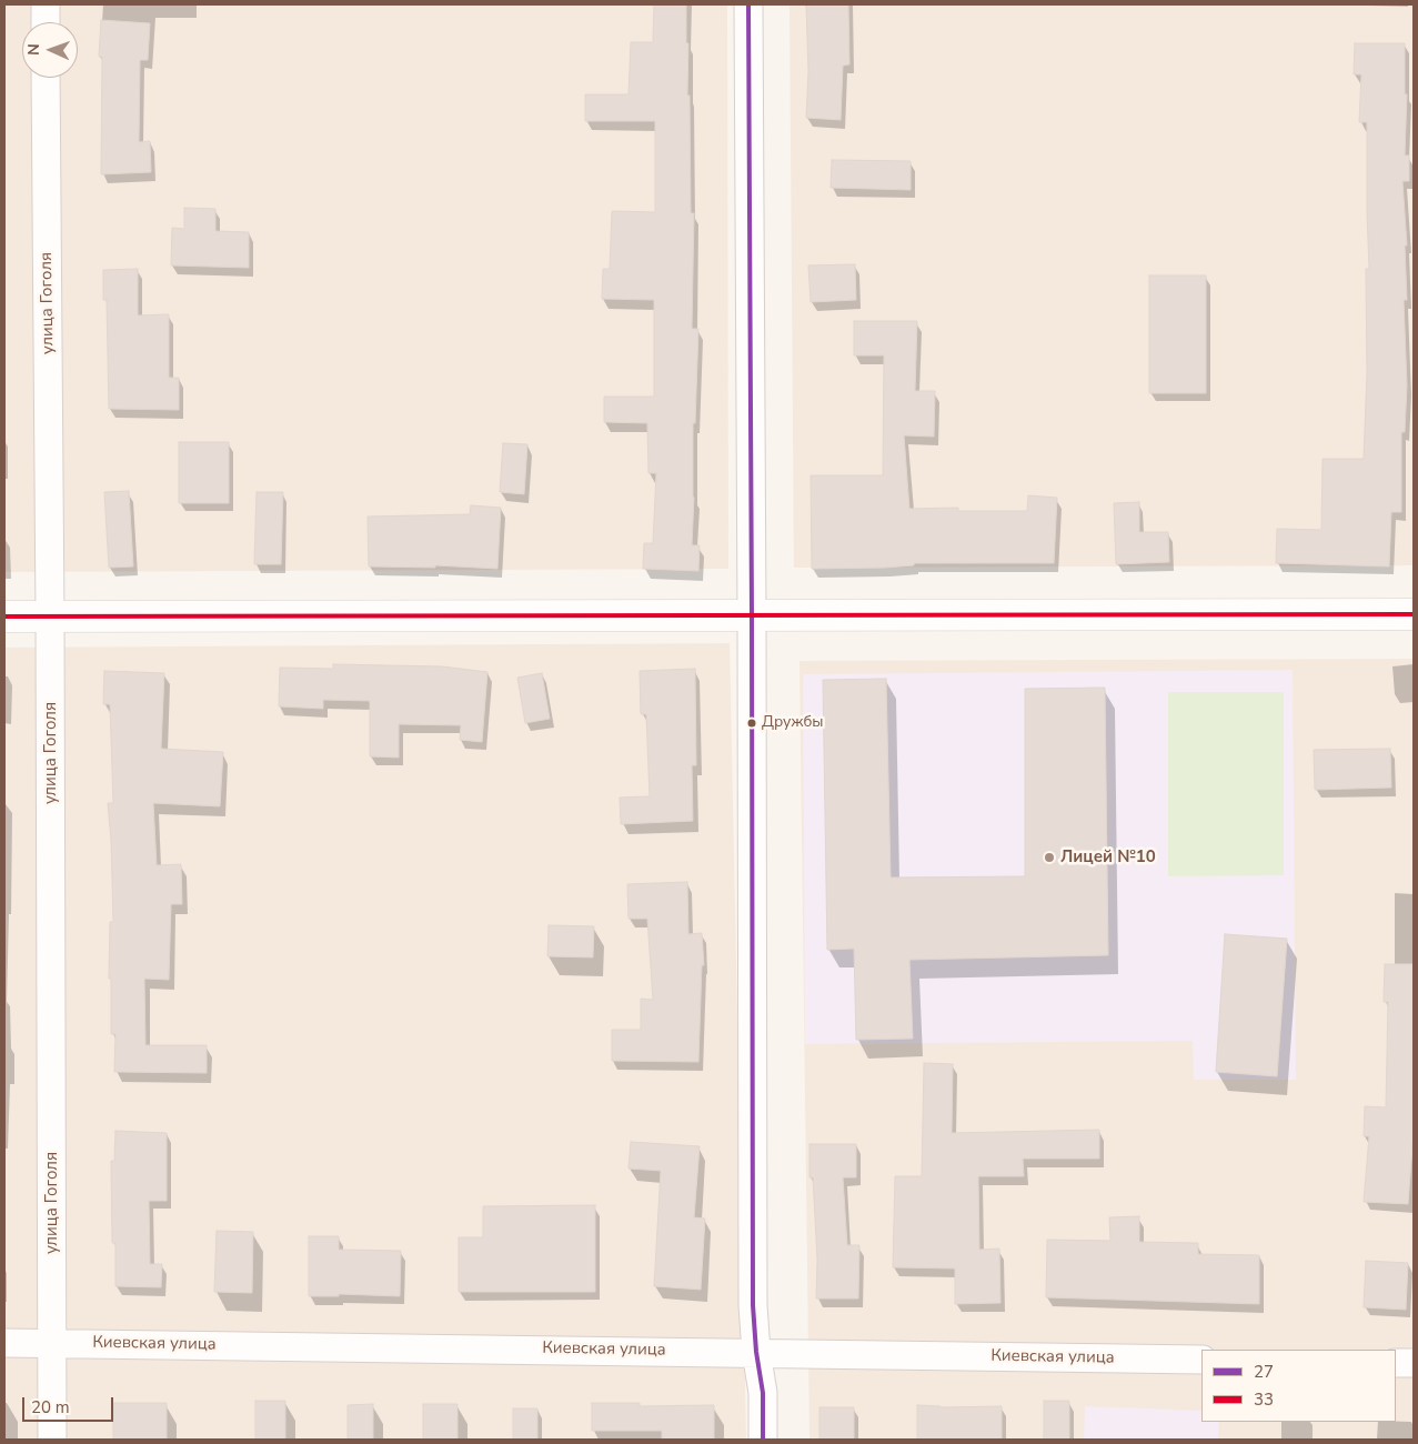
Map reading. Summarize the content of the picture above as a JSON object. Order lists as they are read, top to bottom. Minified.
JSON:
{"streets":{"street":["улица Гоголя","Киевская улица"]},"crossings":[["улица Гоголя","Киевская улица"]],"places":["Дружбы","Лицей №10"],"lines":["transit line 27","transit line 33"],"legend":["27","33"],"scale_bar":"20 m","north":"left"}
